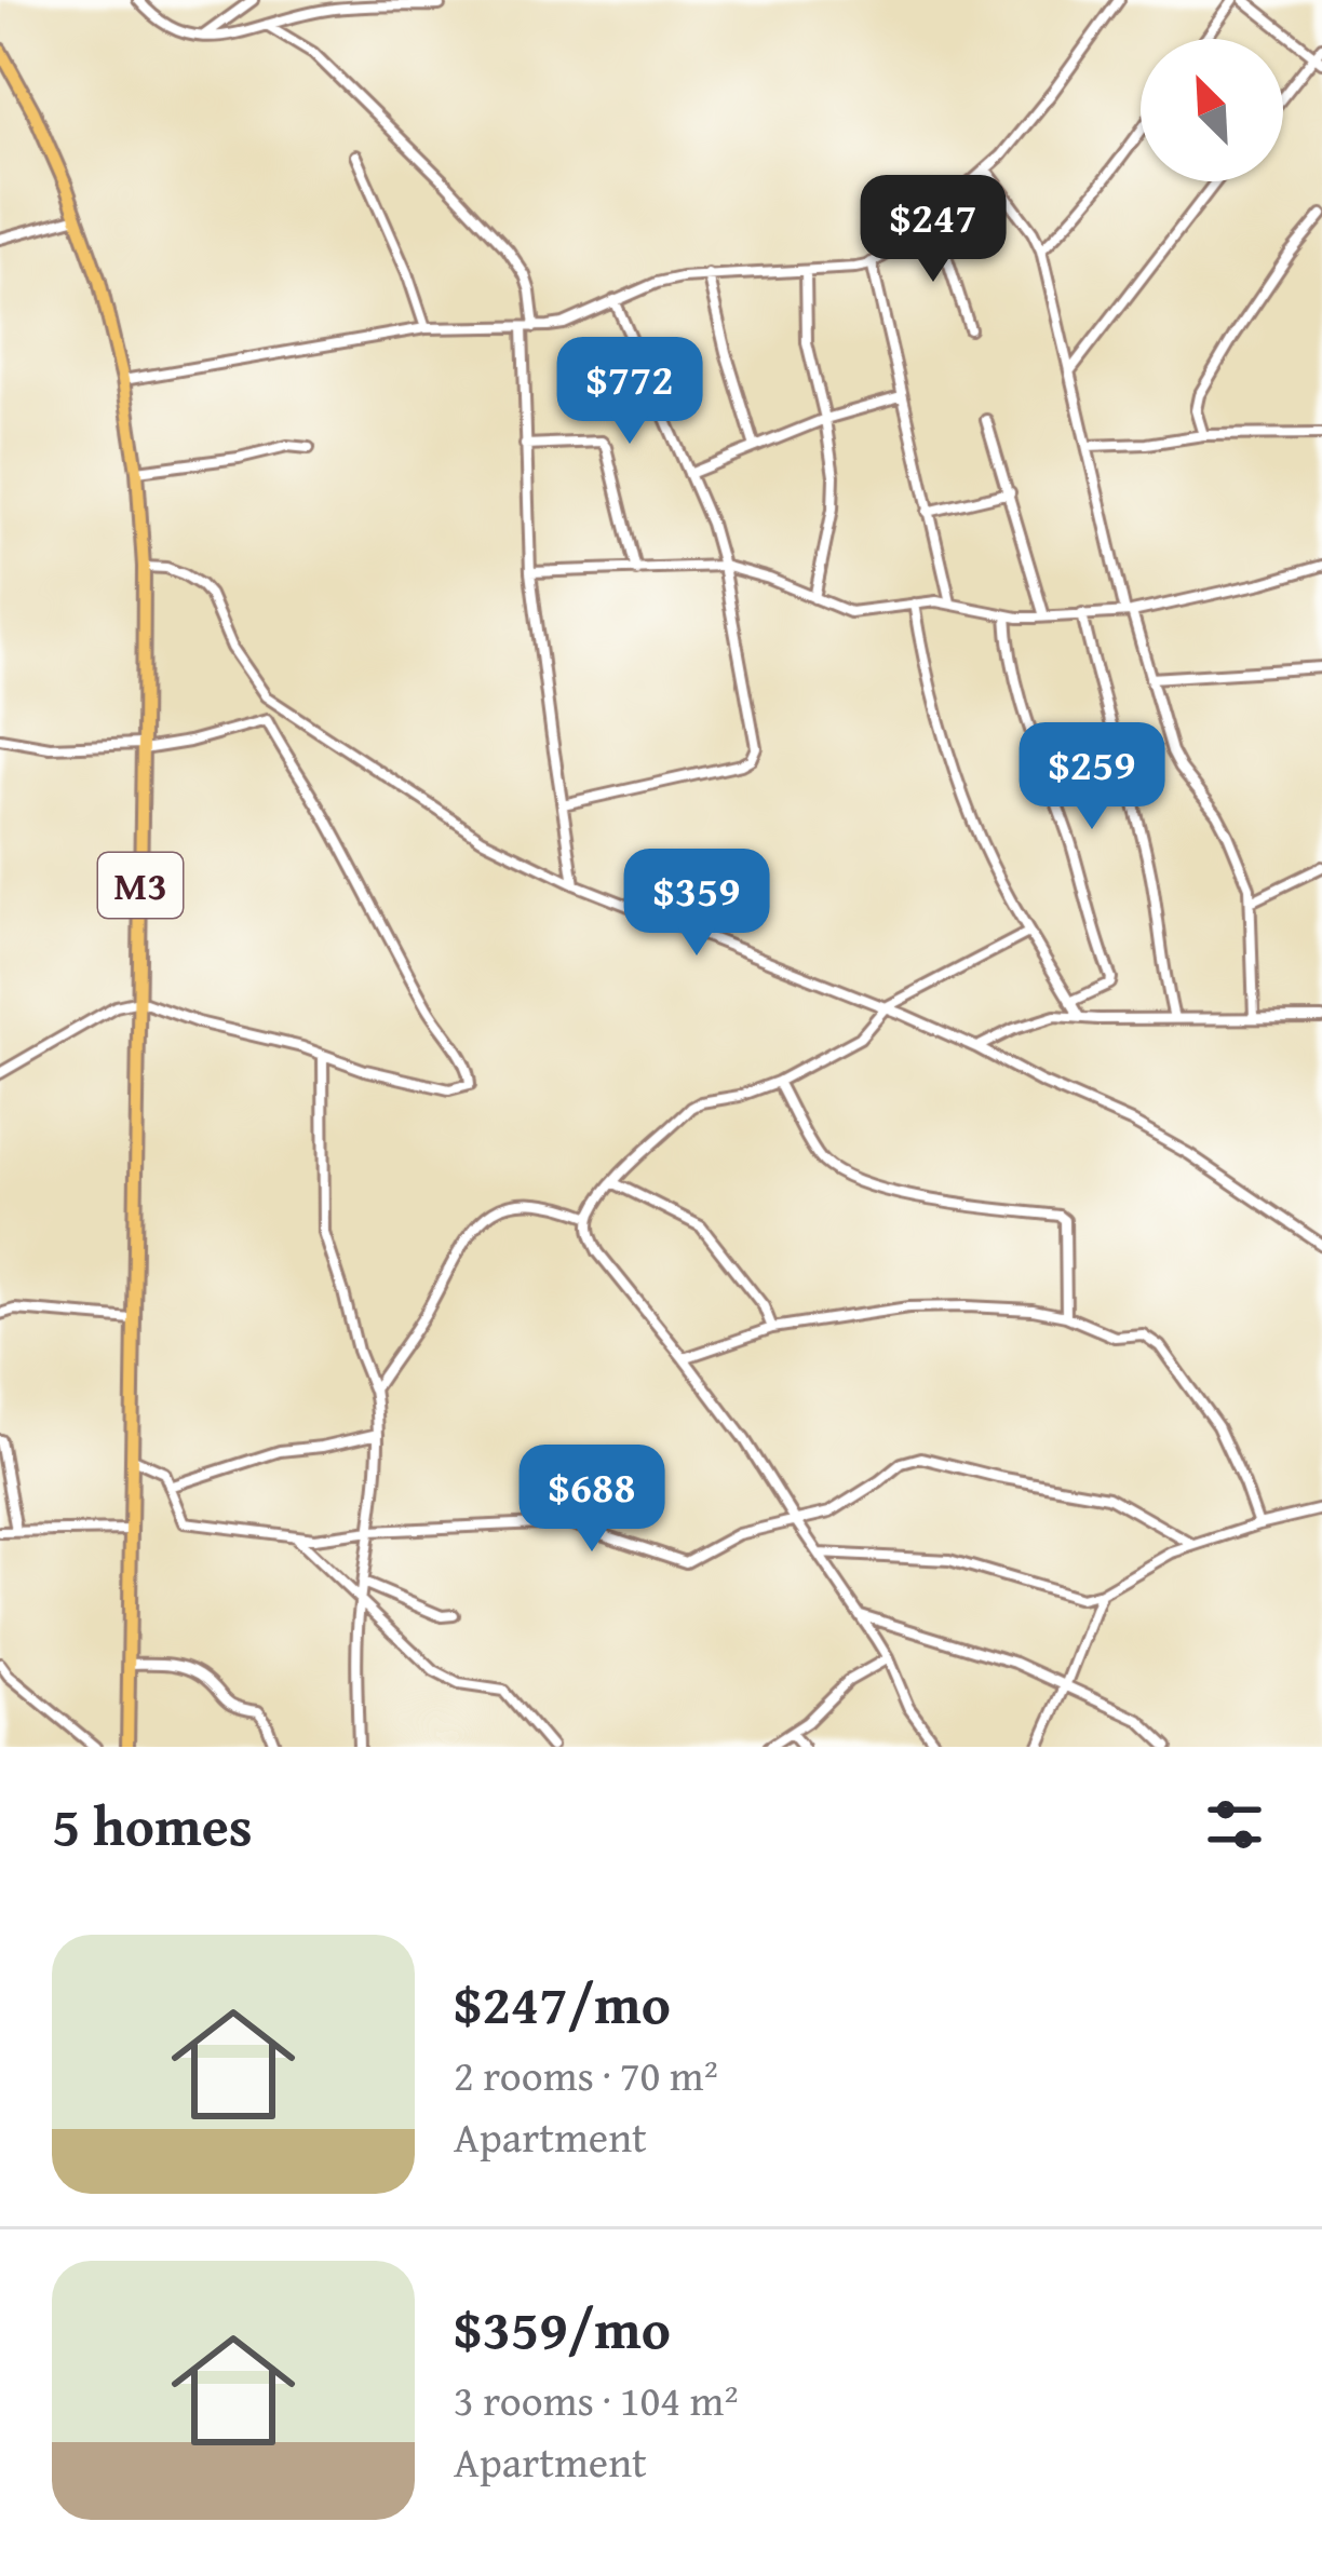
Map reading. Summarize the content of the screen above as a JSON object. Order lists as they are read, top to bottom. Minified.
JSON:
{"streets":{"main road":["M3"]},"north":"top left","page":{"price":["$247","$772","$259","$359","$688"],"heading":"5 homes","list":[{"name":"$247/mo","note":"2 rooms · 70 m² · Apartment"},{"name":"$359/mo","note":"3 rooms · 104 m² · Apartment"}]}}
